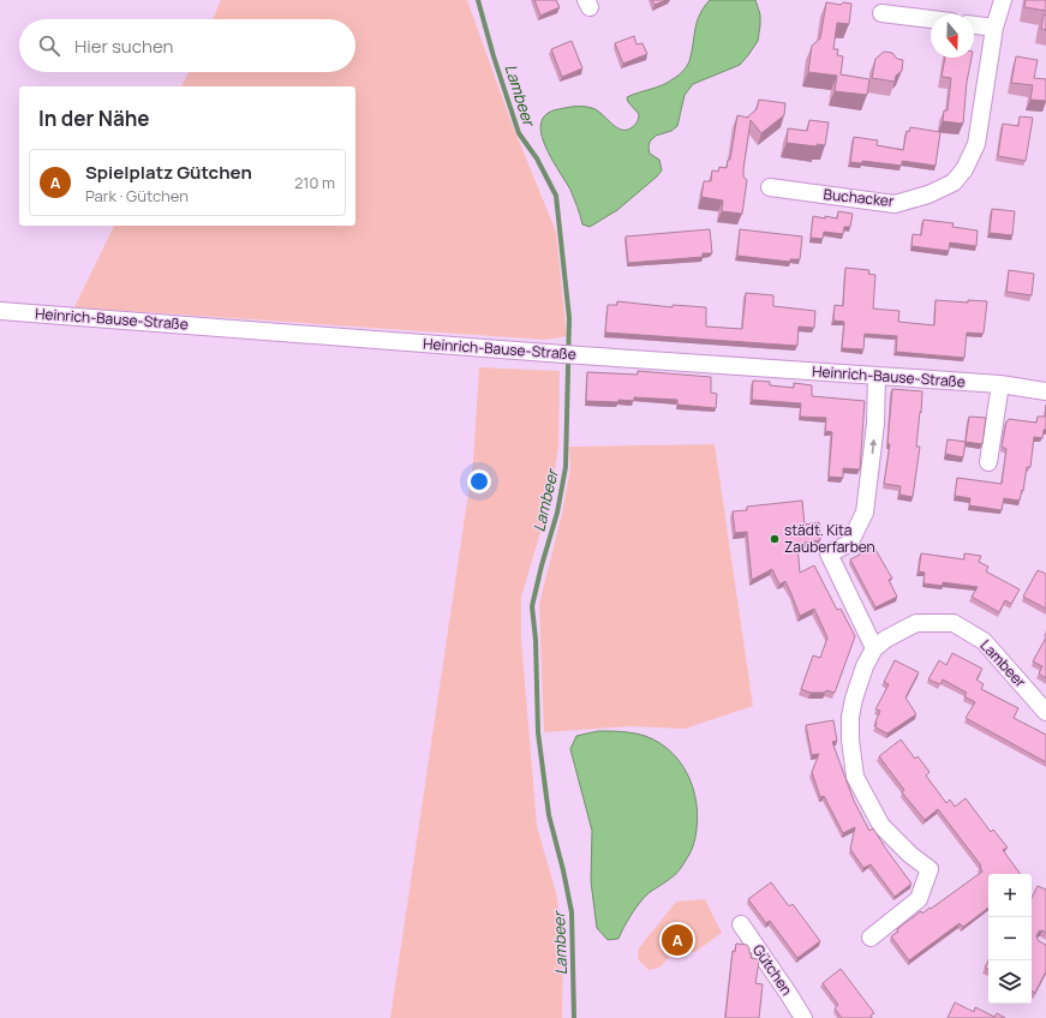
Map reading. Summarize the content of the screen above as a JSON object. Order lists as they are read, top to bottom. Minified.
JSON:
{"streets":{"street":["Buchacker","Heinrich-Bause-Straße","Lambeer","Gütchen"]},"water":["Lambeer"],"places":["städt. Kita Zauberfarben"],"north":"bottom","page":{"search":"Hier suchen","heading":"In der Nähe","list":[{"mark":"A","name":"Spielplatz Gütchen","note":"Park · Gütchen","value":"210 m"}],"map_buttons":["+","−"],"pins":"A"}}
